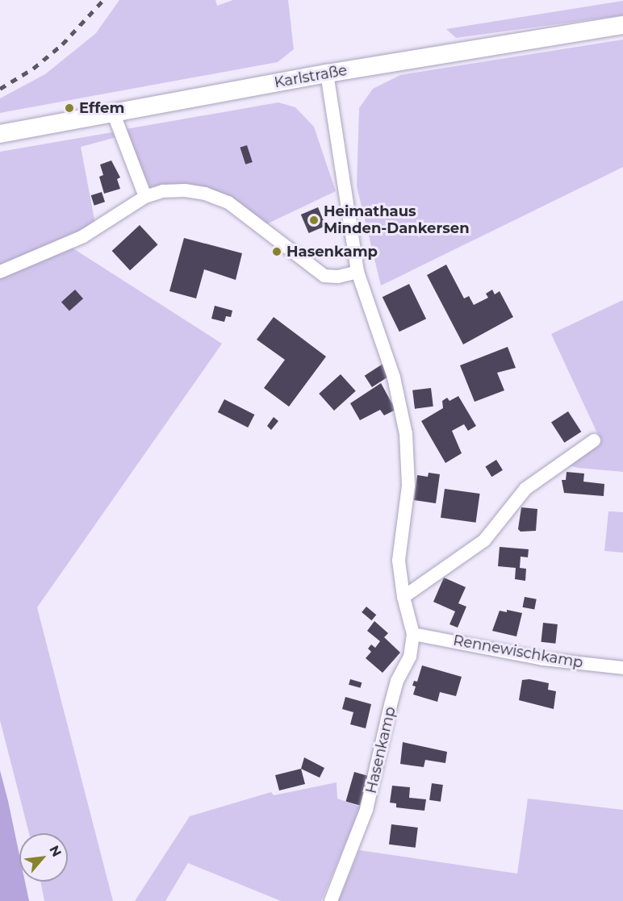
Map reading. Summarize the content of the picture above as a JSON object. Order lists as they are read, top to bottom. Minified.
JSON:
{"streets":{"street":["Karlstraße","Rennewischkamp","Hasenkamp"]},"crossings":[["Karlstraße","Hasenkamp"],["Rennewischkamp","Hasenkamp"]],"places":["Effem","Heimathaus Minden-Dankersen","Hasenkamp"],"north":"top right"}
